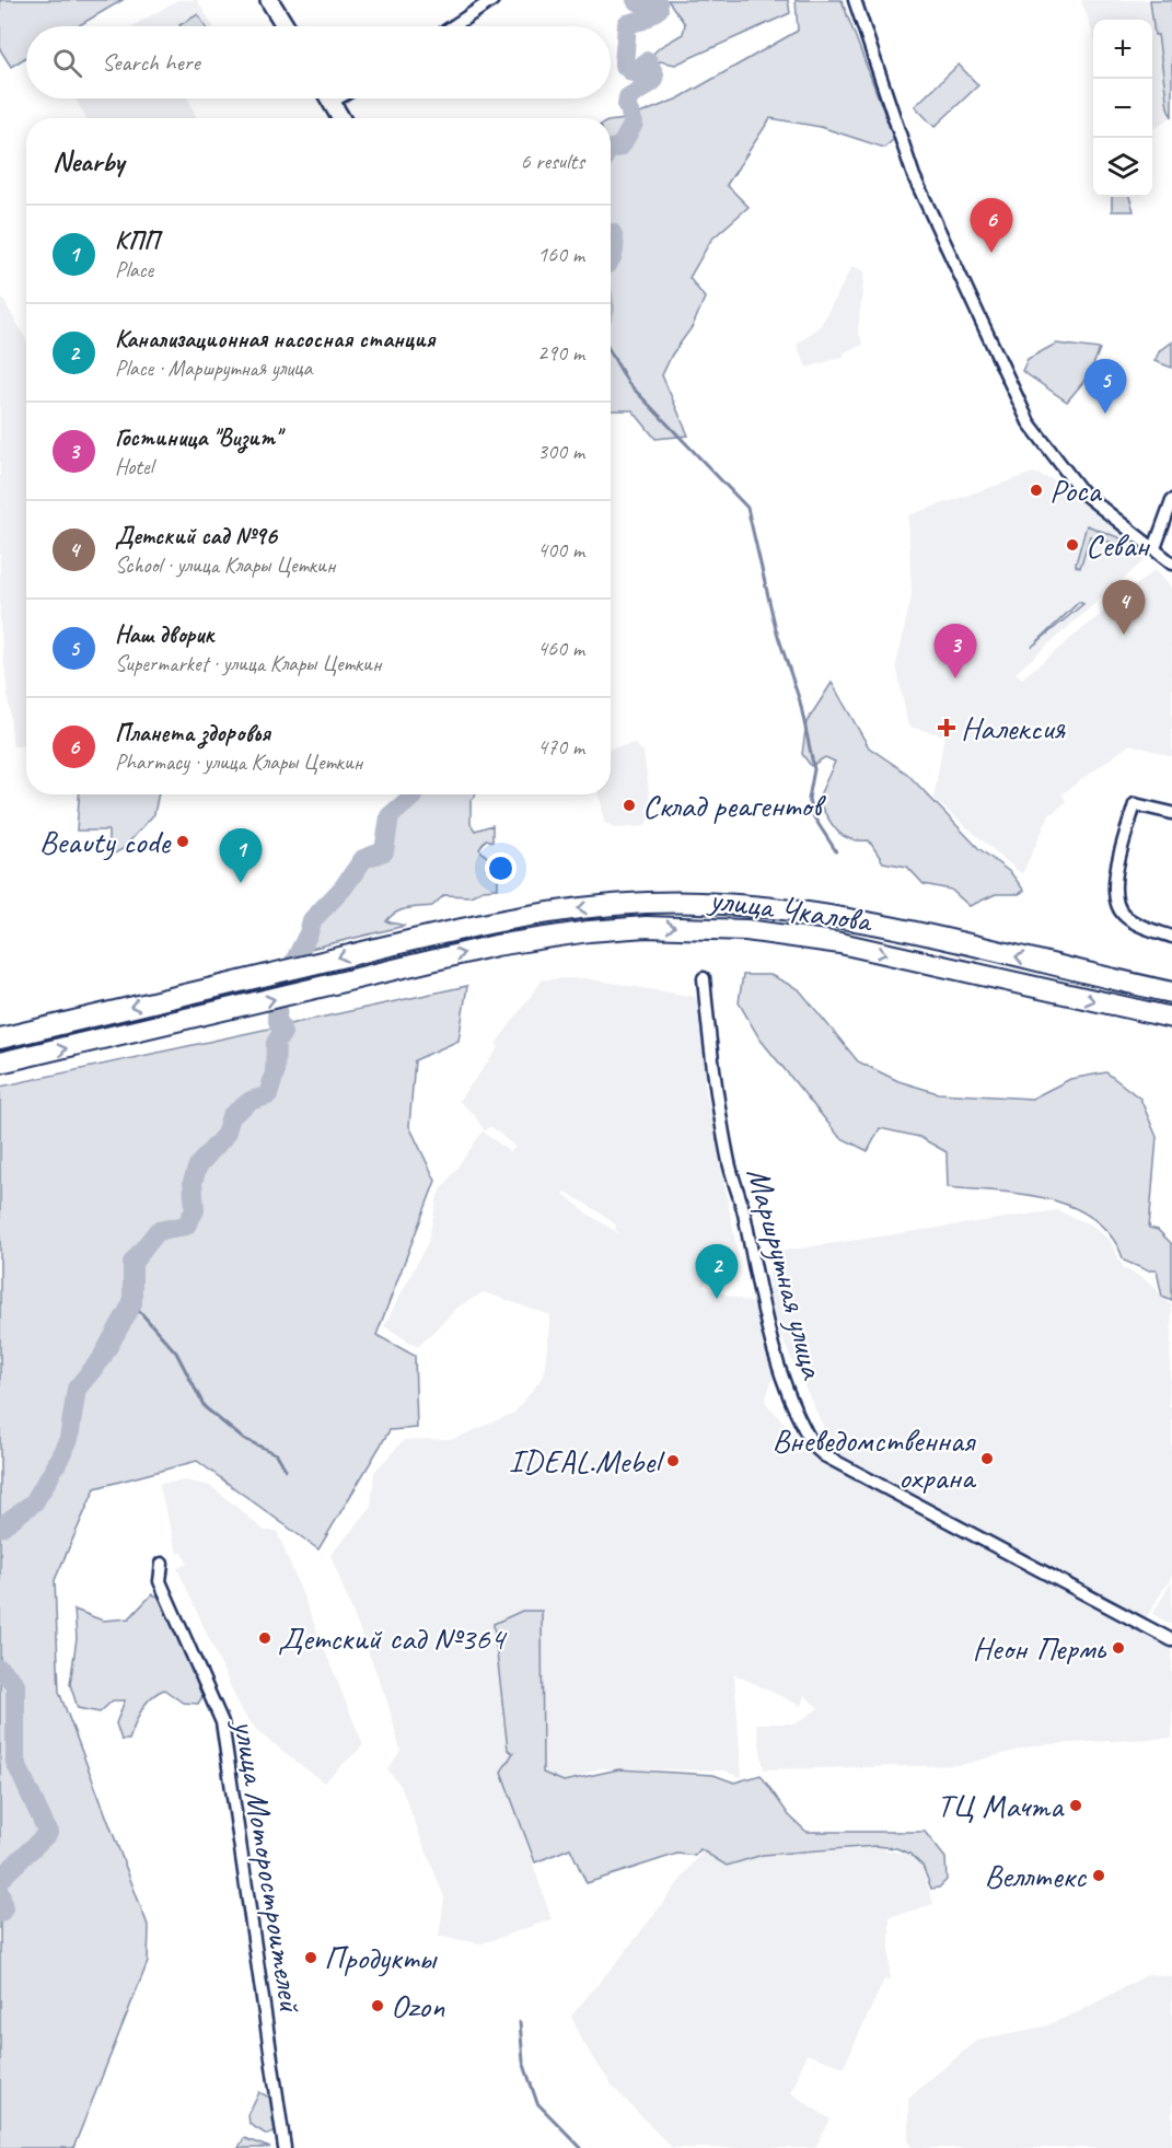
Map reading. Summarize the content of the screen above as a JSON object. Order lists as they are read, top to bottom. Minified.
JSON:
{"streets":{"main road":["улица Чкалова"],"street":["Маршрутная улица","улица Моторостроителей"]},"places":{"other":["Роса","Севан","Склад реагентов","Beauty code","Вневедомственная охрана","IDEAL.Mebel","Детский сад №364","Неон Пермь","ТЦ Мачта","Веллтекс","Продукты","Ozon"],"health":["Налексия"]},"page":{"map_buttons":["+","−"],"search":"Search here","heading":["Nearby","6 results"],"pins":["6","5","4","3","1","2"],"list":[{"mark":"1","name":"КПП","note":"Place","value":"160 m"},{"mark":"2","name":"Канализационная насосная станция","note":"Place · Маршрутная улица","value":"290 m"},{"mark":"3","name":"Гостиница \"Визит\"","note":"Hotel","value":"300 m"},{"mark":"4","name":"Детский сад №96","note":"School · улица Клары Цеткин","value":"400 m"},{"mark":"5","name":"Наш дворик","note":"Supermarket · улица Клары Цеткин","value":"460 m"},{"mark":"6","name":"Планета здоровья","note":"Pharmacy · улица Клары Цеткин","value":"470 m"}]}}
